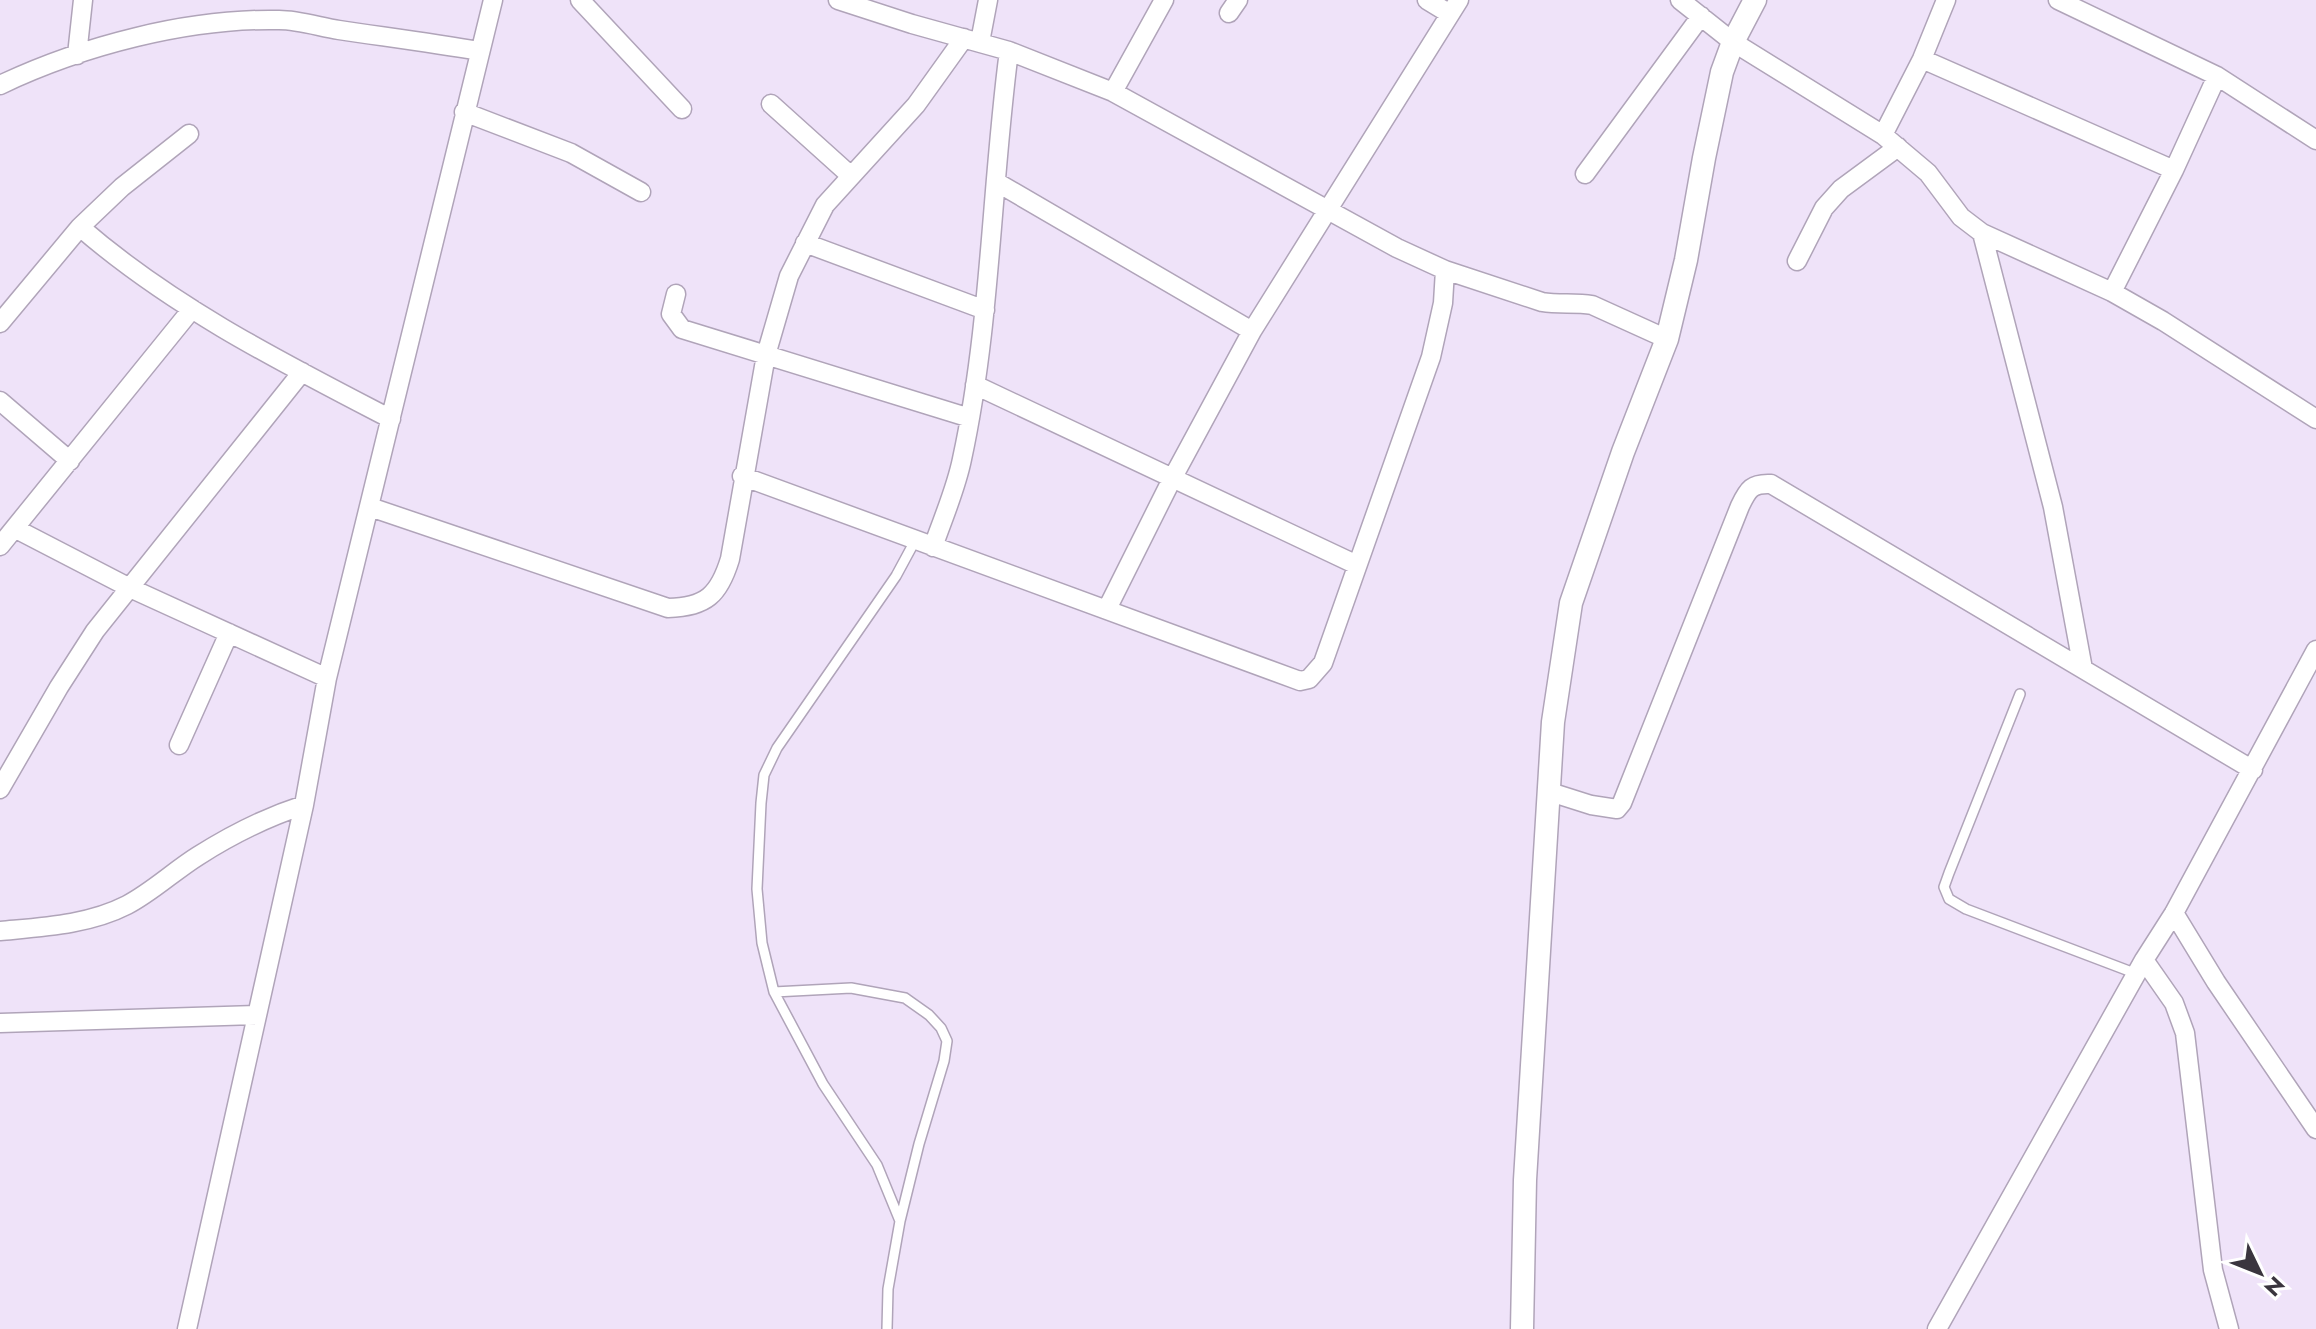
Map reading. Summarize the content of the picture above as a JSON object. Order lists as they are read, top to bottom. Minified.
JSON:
{"north":"bottom right"}
